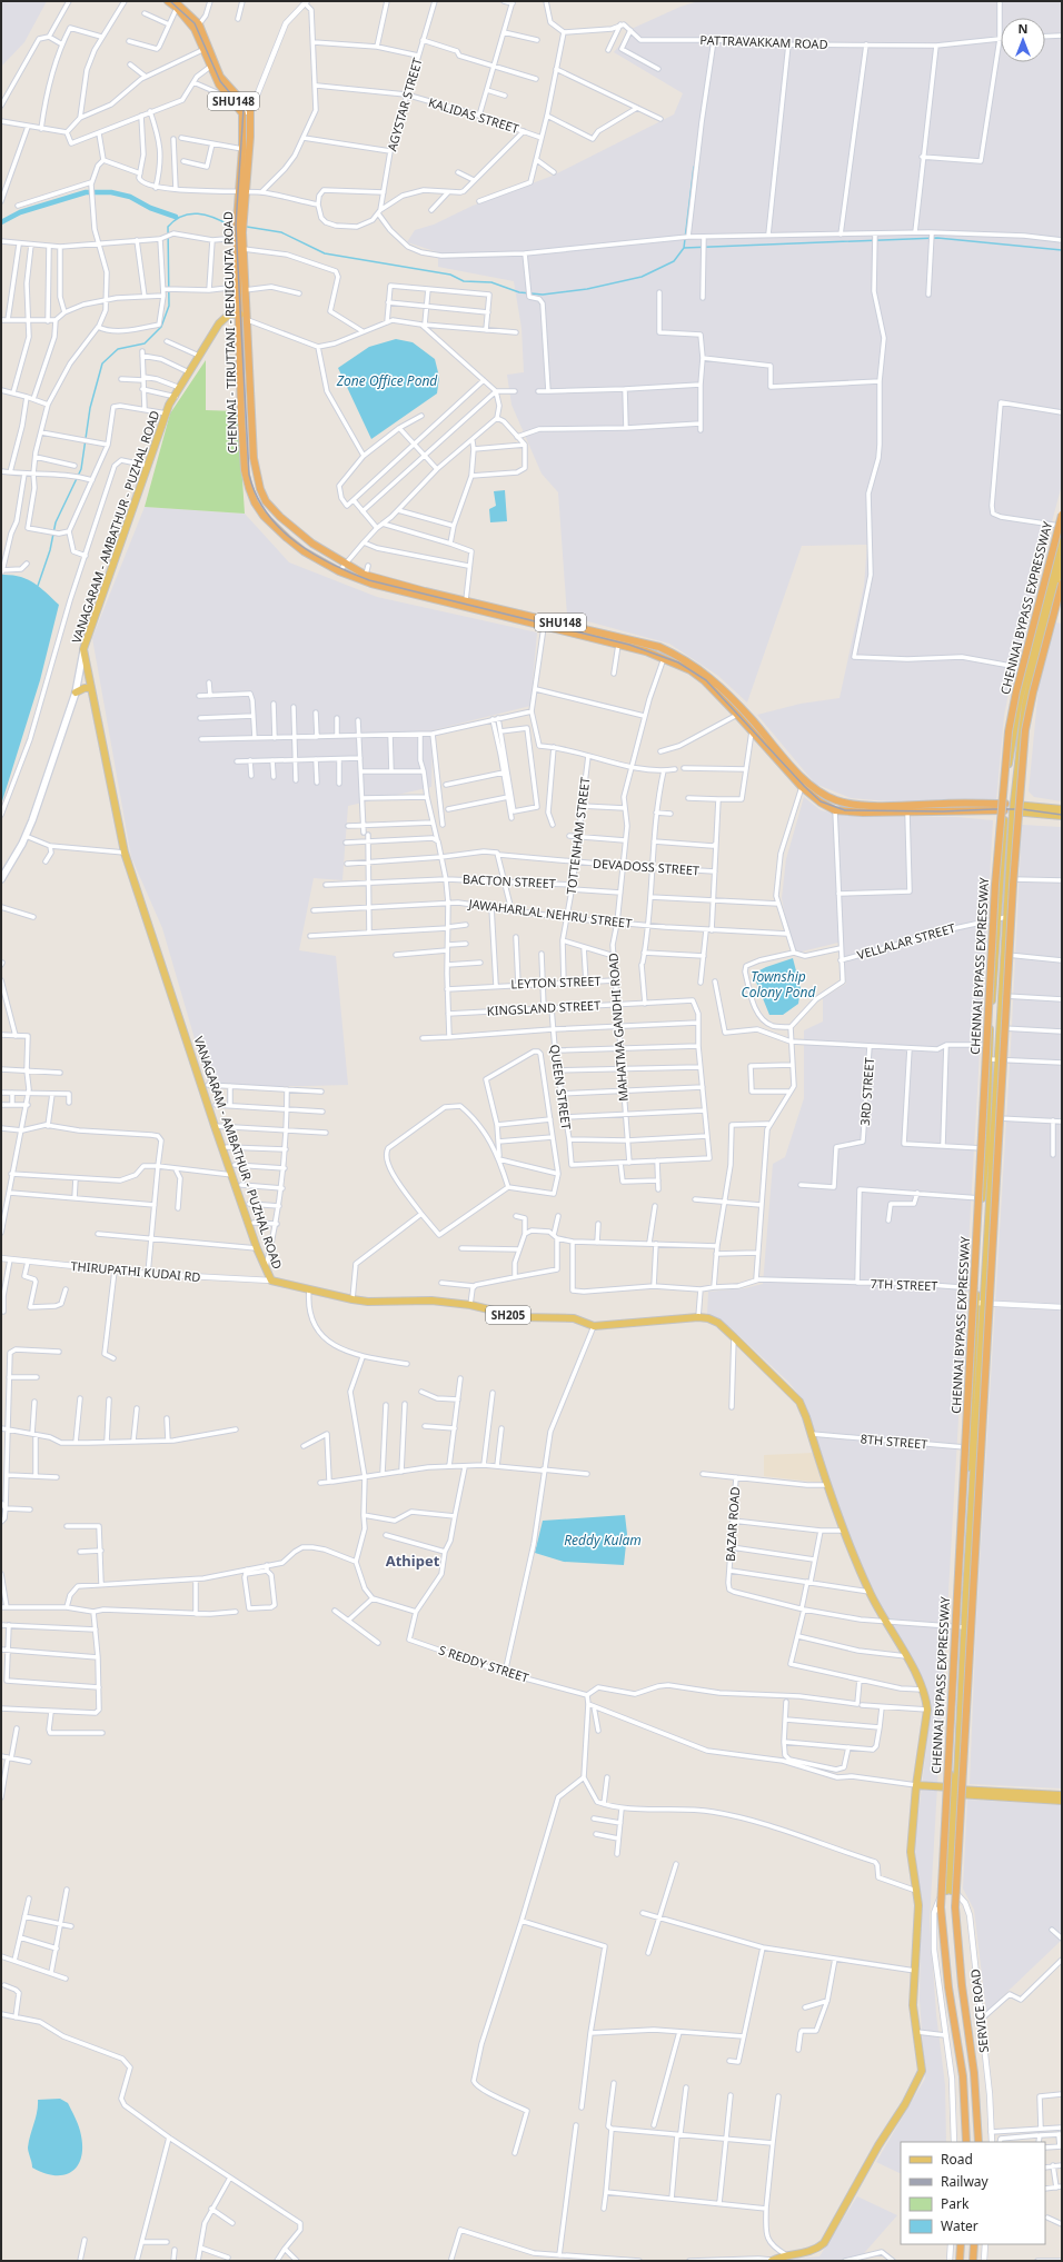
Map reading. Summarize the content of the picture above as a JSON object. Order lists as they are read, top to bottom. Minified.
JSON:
{"streets":{"highway":["SHU148","CHENNAI - TIRUTTANI - RENIGUNTA ROAD","CHENNAI BYPASS EXPRESSWAY"],"main road":["VANAGARAM - AMBATHUR - PUZHAL ROAD","SH205"],"street":["PATTRAVAKKAM ROAD","AGYSTAR STREET","KALIDAS STREET","TOTTENHAM STREET","DEVADOSS STREET","BACTON STREET","JAWAHARLAL NEHRU STREET","VELLALAR STREET","LEYTON STREET","KINGSLAND STREET","MAHATMA GANDHI ROAD","QUEEN STREET","3RD STREET","THIRUPATHI KUDAI RD","7TH STREET","8TH STREET","BAZAR ROAD","S REDDY STREET","SERVICE ROAD"]},"crossings":[["SHU148","CHENNAI - TIRUTTANI - RENIGUNTA ROAD"],["AGYSTAR STREET","KALIDAS STREET"],["CHENNAI - TIRUTTANI - RENIGUNTA ROAD","VANAGARAM - AMBATHUR - PUZHAL ROAD"],["CHENNAI - TIRUTTANI - RENIGUNTA ROAD","MAHATMA GANDHI ROAD"],["VANAGARAM - AMBATHUR - PUZHAL ROAD","THIRUPATHI KUDAI RD"],["VANAGARAM - AMBATHUR - PUZHAL ROAD","8TH STREET"],["TOTTENHAM STREET","DEVADOSS STREET"],["TOTTENHAM STREET","BACTON STREET"],["TOTTENHAM STREET","JAWAHARLAL NEHRU STREET"],["TOTTENHAM STREET","LEYTON STREET"],["DEVADOSS STREET","MAHATMA GANDHI ROAD"],["BACTON STREET","MAHATMA GANDHI ROAD"],["JAWAHARLAL NEHRU STREET","MAHATMA GANDHI ROAD"],["LEYTON STREET","MAHATMA GANDHI ROAD"],["KINGSLAND STREET","MAHATMA GANDHI ROAD"],["KINGSLAND STREET","QUEEN STREET"]],"districts":["Athipet"],"water":["Zone Office Pond","Township Colony Pond","Reddy Kulam"],"legend":["Road","Railway","Park","Water"],"north":"top"}
